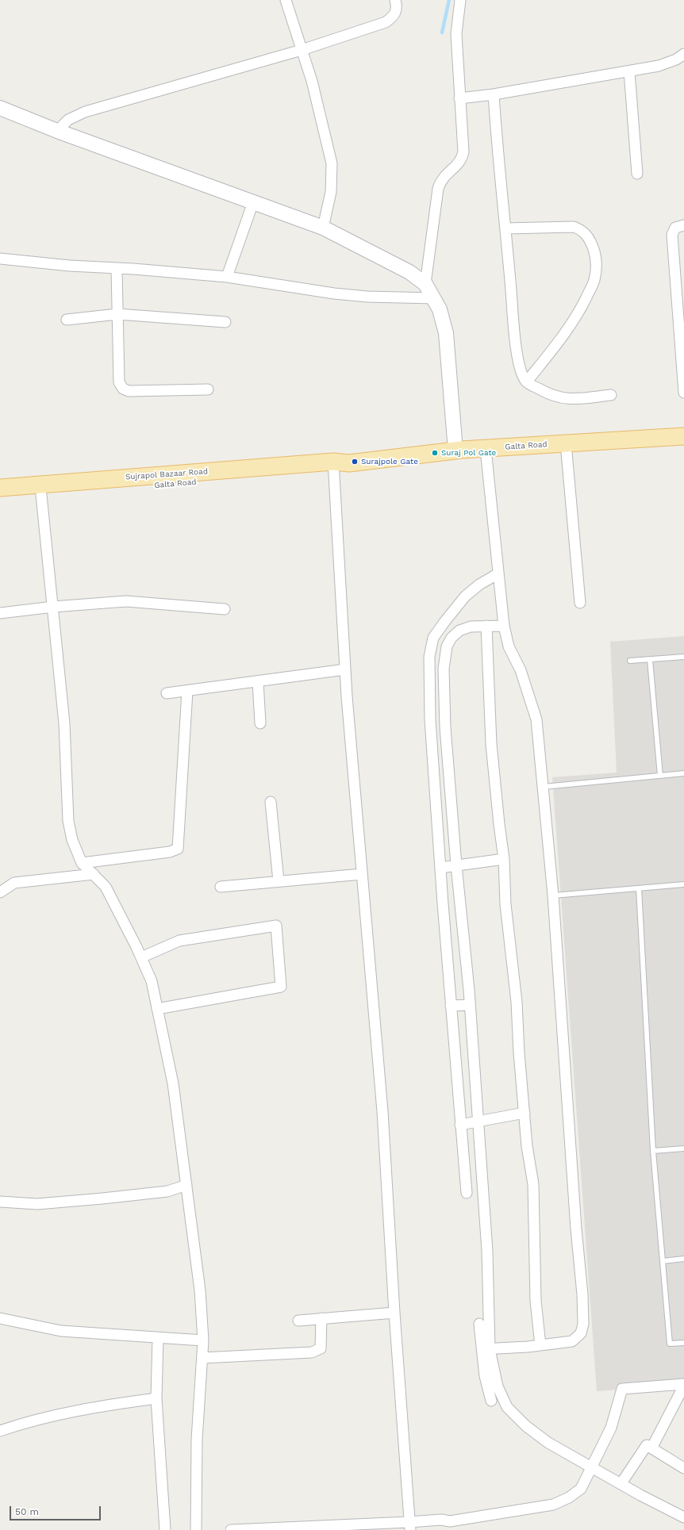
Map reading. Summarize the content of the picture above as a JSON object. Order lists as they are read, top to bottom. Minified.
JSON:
{"streets":{"main road":["Galta Road","Sujrapol Bazaar Road"]},"crossings":[["Galta Road","Sujrapol Bazaar Road"]],"places":["Suraj Pol Gate","Surajpole Gate"],"scale_bar":"50 m"}
